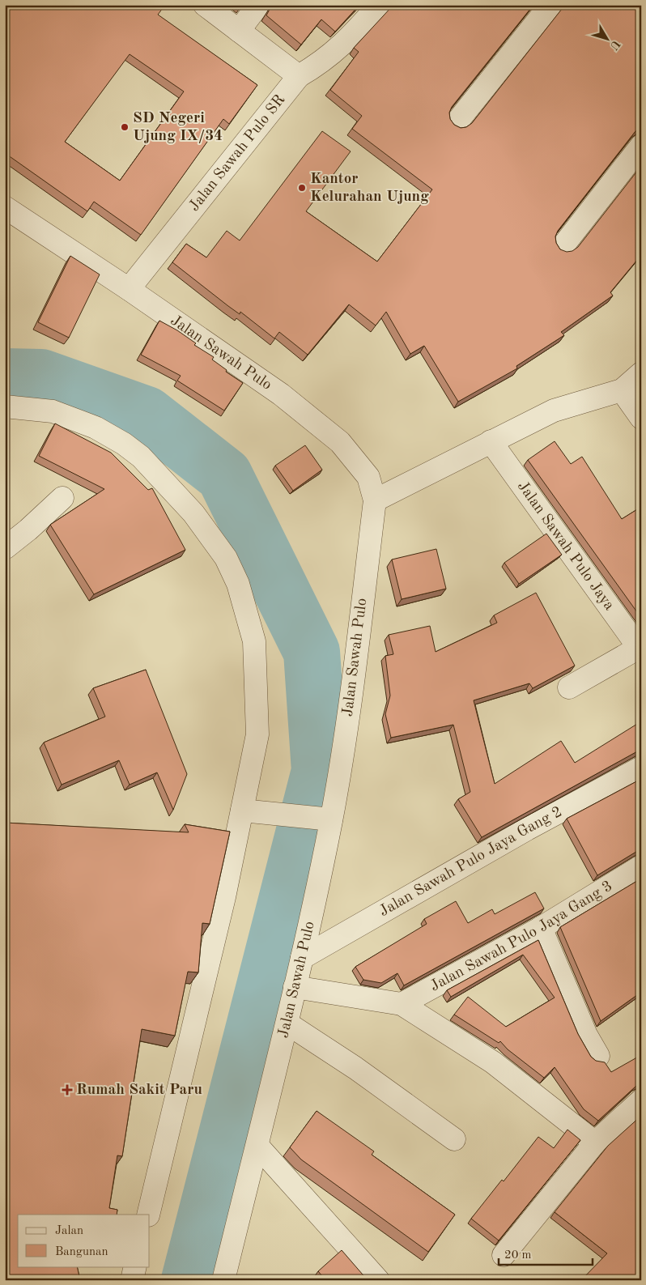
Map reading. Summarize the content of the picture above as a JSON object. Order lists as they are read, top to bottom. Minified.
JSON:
{"streets":{"street":["Jalan Sawah Pulo SR","Jalan Sawah Pulo","Jalan Sawah Pulo Jaya","Jalan Sawah Pulo Jaya Gang 2","Jalan Sawah Pulo Jaya Gang 3"]},"crossings":[["Jalan Sawah Pulo SR","Jalan Sawah Pulo"],["Jalan Sawah Pulo","Jalan Sawah Pulo Jaya Gang 2"]],"places":{"other":["SD Negeri Ujung IX/34","Kantor Kelurahan Ujung"],"health":["Rumah Sakit Paru"]},"legend":["Jalan","Bangunan"],"scale_bar":"20 m","north":"bottom right"}
